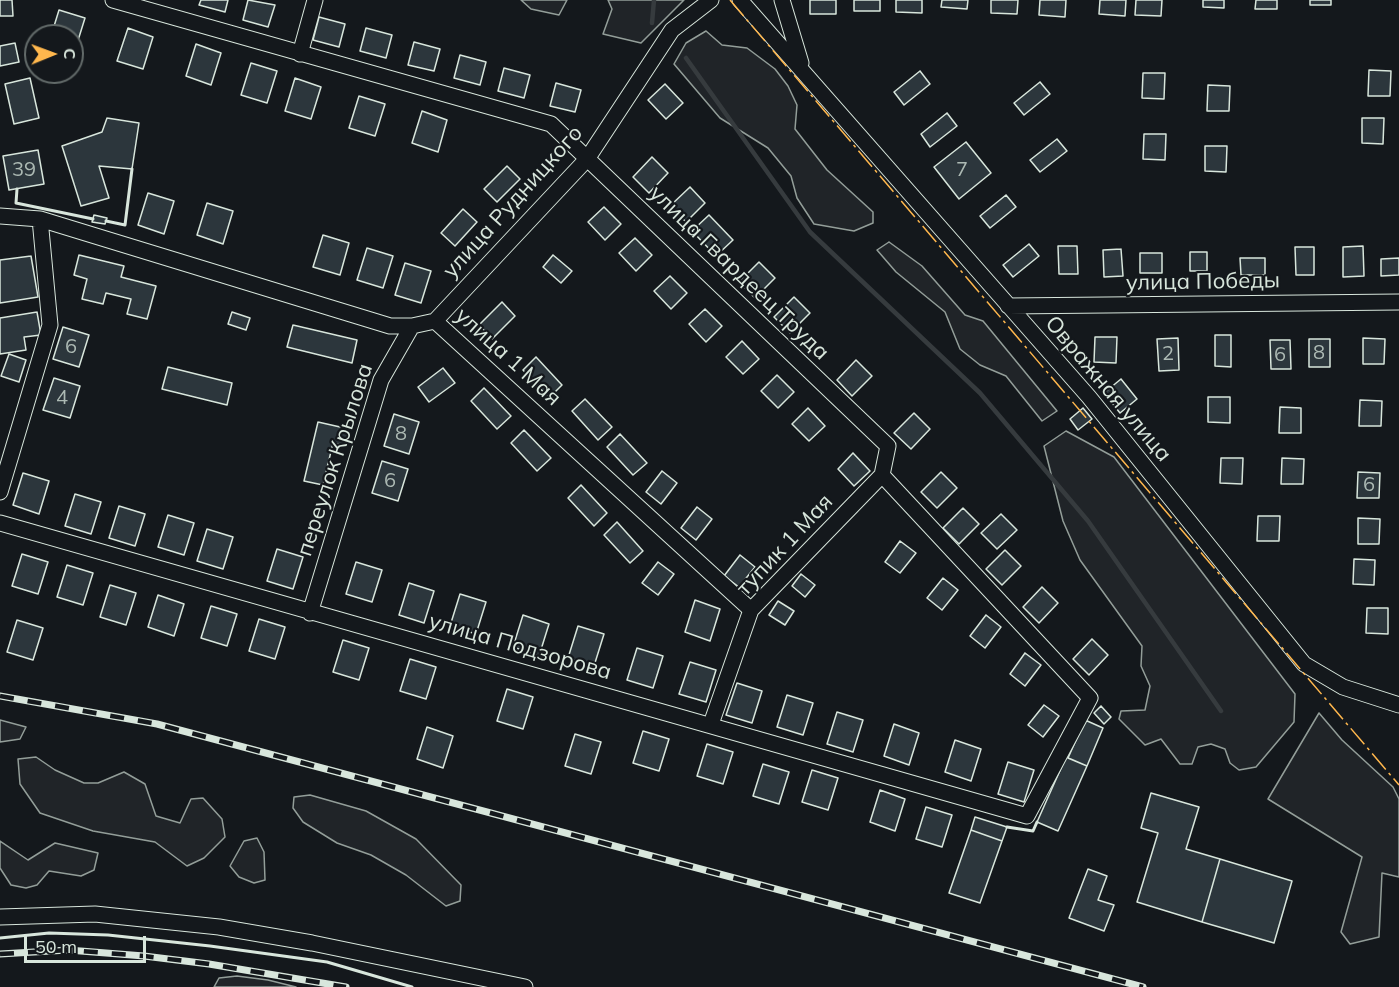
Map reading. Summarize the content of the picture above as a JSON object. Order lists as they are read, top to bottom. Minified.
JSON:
{"streets":{"street":["улица Рудницкого","улица Гвардеец Труда","улица Победы","улица 1 Мая","Овражная улица","переулок Крылова","тупик 1 Мая","улица Подзорова"]},"crossings":[["улица Рудницкого","улица Гвардеец Труда"],["улица Рудницкого","улица 1 Мая"],["улица Гвардеец Труда","тупик 1 Мая"],["улица Гвардеец Труда","улица Подзорова"],["улица Победы","Овражная улица"],["улица 1 Мая","переулок Крылова"],["улица 1 Мая","тупик 1 Мая"],["переулок Крылова","улица Подзорова"],["тупик 1 Мая","улица Подзорова"]],"house_numbers":["39","7","6","8","2","6","4","8","6","6"],"scale_bar":"50 m","north":"right"}
